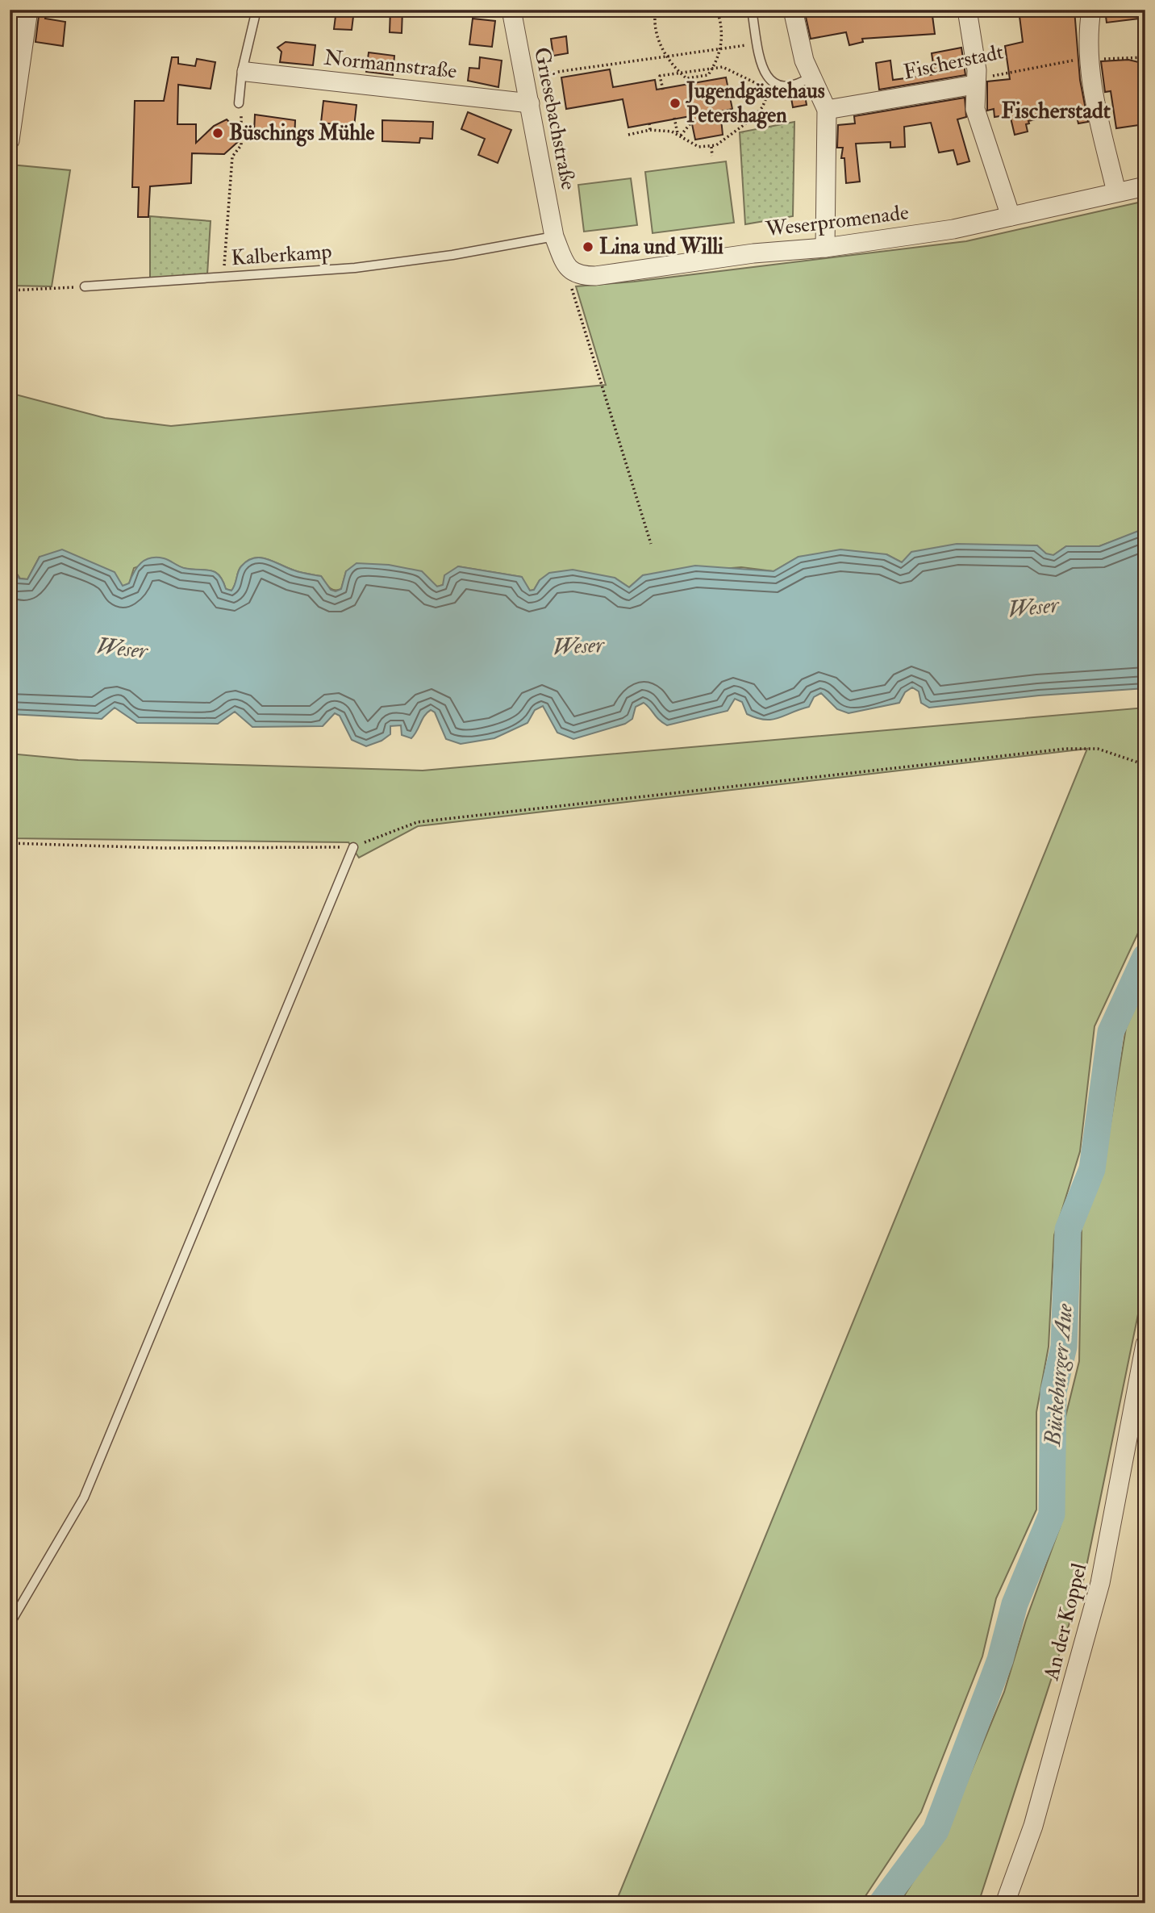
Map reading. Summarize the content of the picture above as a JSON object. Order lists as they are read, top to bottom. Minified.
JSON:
{"streets":{"street":["Fischerstadt","Normannstraße","Griesebachstraße","Weserpromenade","An der Koppel"],"lane":["Kalberkamp"]},"crossings":[["Normannstraße","Griesebachstraße"],["Griesebachstraße","Kalberkamp"]],"districts":["Fischerstadt"],"water":["Weser","Bückeburger Aue"],"places":["Jugendgästehaus Petershagen","Büschings Mühle","Lina und Willi"]}
